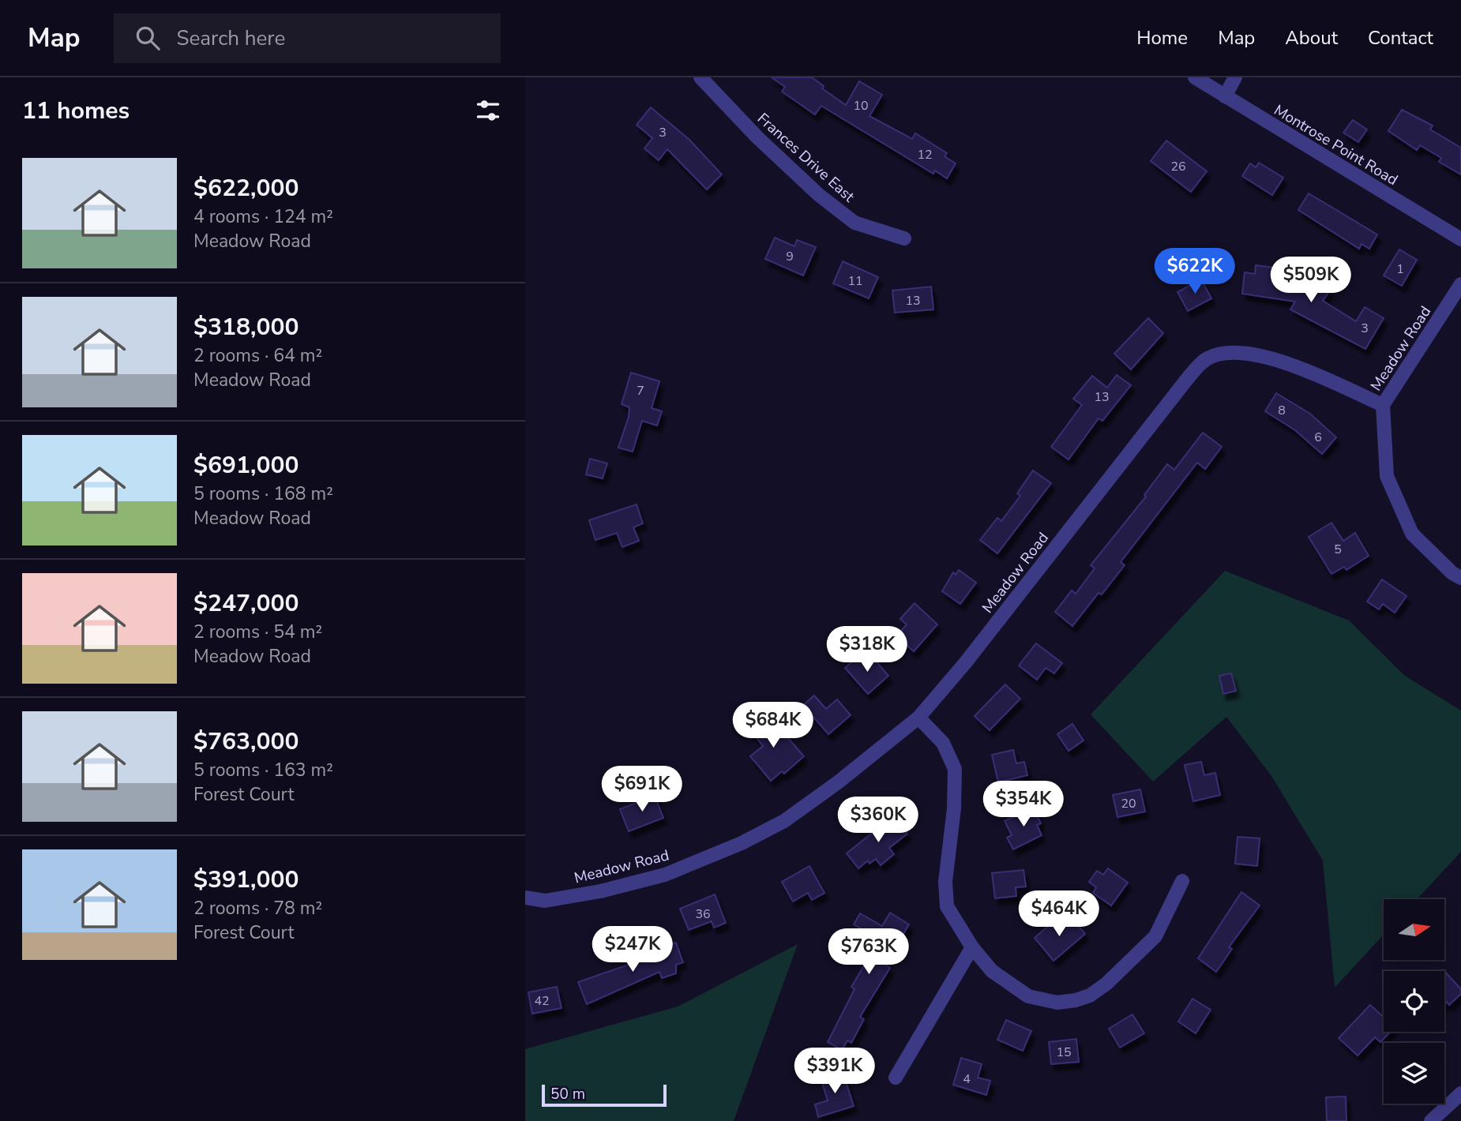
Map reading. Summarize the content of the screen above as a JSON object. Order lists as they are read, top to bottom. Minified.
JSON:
{"streets":{"street":["Montrose Point Road","Frances Drive East","Meadow Road"]},"house_numbers":["10","3","12","26","9","1","11","13","3","7","13","8","6","5","20","36","42","15","4"],"scale_bar":"50 m","north":"right","page":{"header":"Map","search":"Search here","nav":["Home","Map","About","Contact"],"heading":"11 homes","list":[{"name":"$622,000","note":"4 rooms · 124 m² · Meadow Road"},{"name":"$318,000","note":"2 rooms · 64 m² · Meadow Road"},{"name":"$691,000","note":"5 rooms · 168 m² · Meadow Road"},{"name":"$247,000","note":"2 rooms · 54 m² · Meadow Road"},{"name":"$763,000","note":"5 rooms · 163 m² · Forest Court"},{"name":"$391,000","note":"2 rooms · 78 m² · Forest Court"}],"price":["$622K","$509K","$318K","$684K","$691K","$354K","$360K","$464K","$247K","$763K","$391K"],"scale":"50 m"}}
